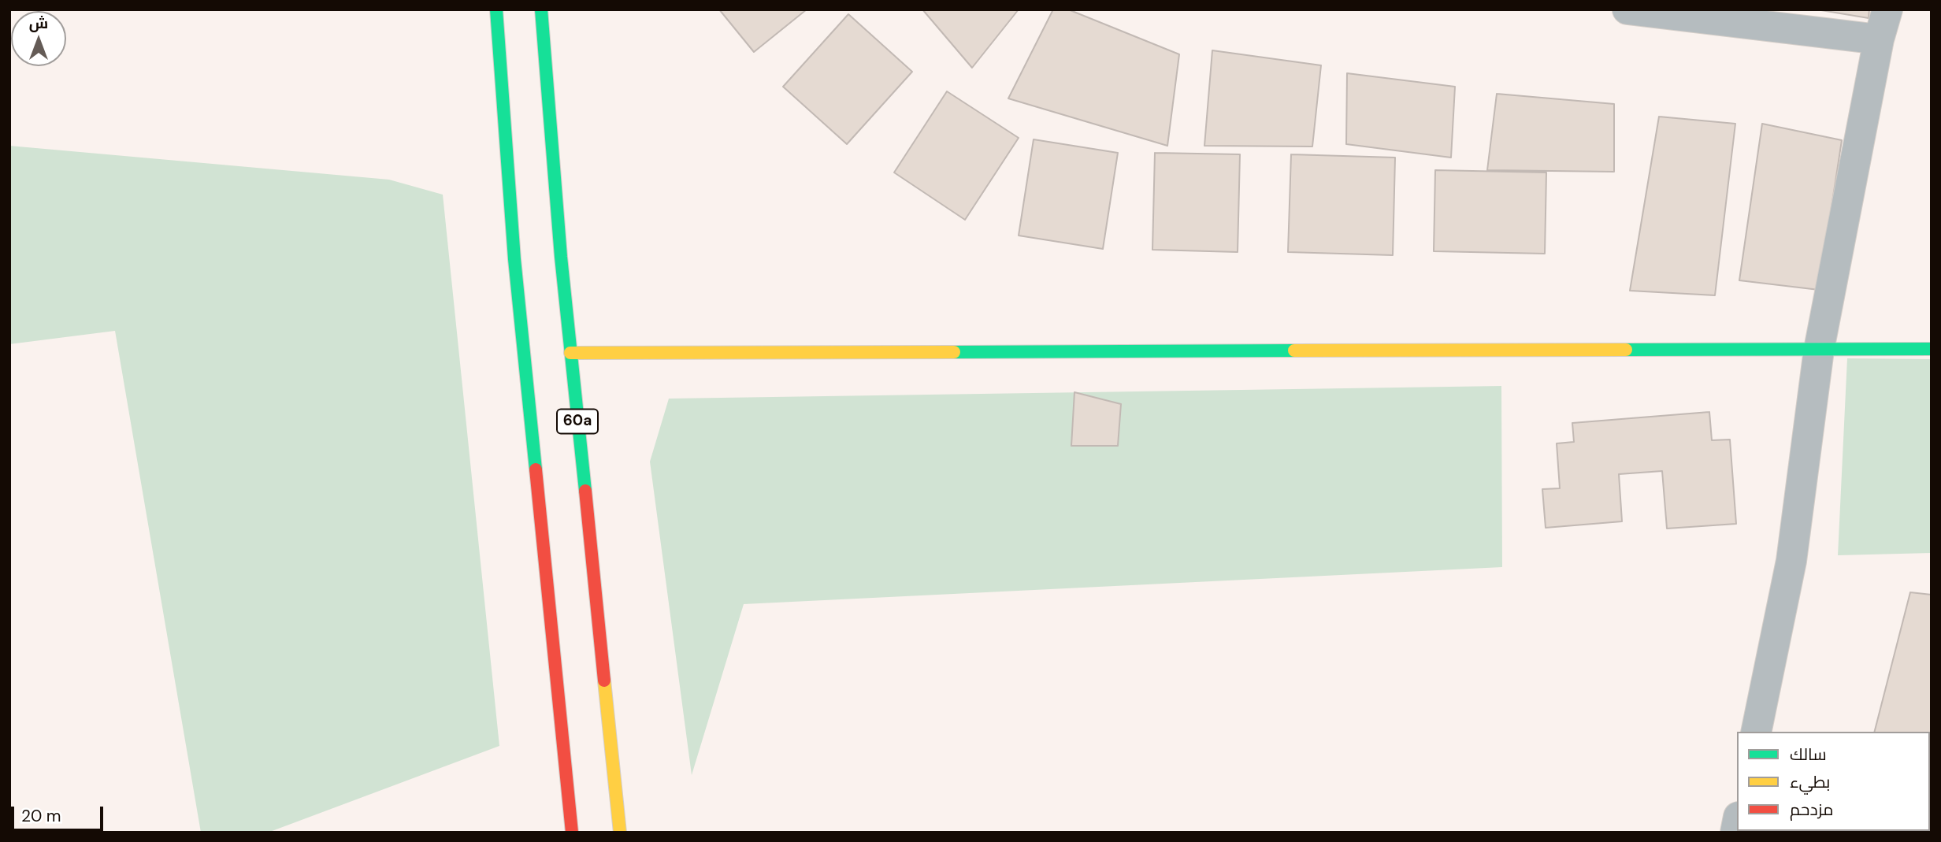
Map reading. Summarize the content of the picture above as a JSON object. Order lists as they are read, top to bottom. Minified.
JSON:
{"streets":{"main road":["60a"]},"legend":["سالك","بطيء","مزدحم"],"scale_bar":"20 m","north":"top"}
